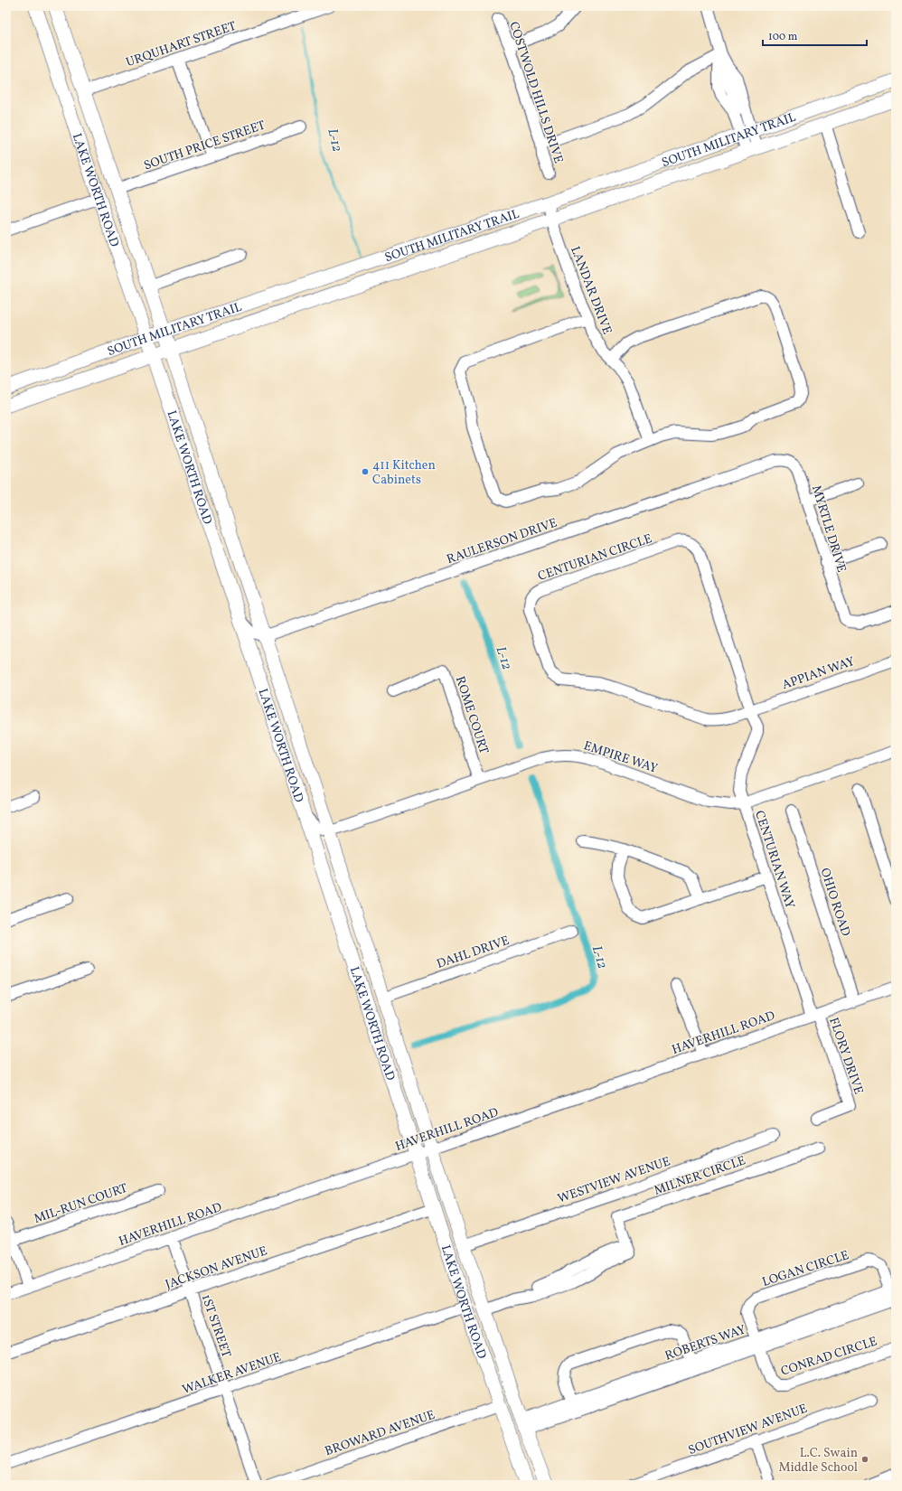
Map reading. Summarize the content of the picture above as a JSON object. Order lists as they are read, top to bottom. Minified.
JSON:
{"streets":{"main road":["SOUTH MILITARY TRAIL","LAKE WORTH ROAD"],"street":["URQUHART STREET","COSTWOLD HILLS DRIVE","SOUTH PRICE STREET","LANDAR DRIVE","MYRTLE DRIVE","RAULERSON DRIVE","CENTURIAN CIRCLE","APPIAN WAY","ROME COURT","EMPIRE WAY","CENTURIAN WAY","OHIO ROAD","DAHL DRIVE","HAVERHILL ROAD","FLORY DRIVE","MILNER CIRCLE","WESTVIEW AVENUE","MIL-RUN COURT","JACKSON AVENUE","LOGAN CIRCLE","1ST STREET","ROBERTS WAY","CONRAD CIRCLE","WALKER AVENUE","SOUTHVIEW AVENUE","BROWARD AVENUE"]},"crossings":[["URQUHART STREET","LAKE WORTH ROAD"],["SOUTH MILITARY TRAIL","LAKE WORTH ROAD"],["SOUTH MILITARY TRAIL","LANDAR DRIVE"],["SOUTH PRICE STREET","LAKE WORTH ROAD"],["LAKE WORTH ROAD","RAULERSON DRIVE"],["LAKE WORTH ROAD","EMPIRE WAY"],["LAKE WORTH ROAD","DAHL DRIVE"],["LAKE WORTH ROAD","HAVERHILL ROAD"],["LAKE WORTH ROAD","MILNER CIRCLE"],["LAKE WORTH ROAD","WESTVIEW AVENUE"],["LAKE WORTH ROAD","JACKSON AVENUE"],["LAKE WORTH ROAD","ROBERTS WAY"],["LAKE WORTH ROAD","WALKER AVENUE"],["LAKE WORTH ROAD","BROWARD AVENUE"],["MYRTLE DRIVE","RAULERSON DRIVE"],["CENTURIAN CIRCLE","APPIAN WAY"],["CENTURIAN CIRCLE","CENTURIAN WAY"],["APPIAN WAY","CENTURIAN WAY"],["ROME COURT","EMPIRE WAY"],["EMPIRE WAY","CENTURIAN WAY"],["CENTURIAN WAY","HAVERHILL ROAD"],["CENTURIAN WAY","FLORY DRIVE"],["OHIO ROAD","HAVERHILL ROAD"],["HAVERHILL ROAD","FLORY DRIVE"],["HAVERHILL ROAD","1ST STREET"],["JACKSON AVENUE","1ST STREET"],["LOGAN CIRCLE","ROBERTS WAY"],["LOGAN CIRCLE","CONRAD CIRCLE"],["1ST STREET","WALKER AVENUE"],["ROBERTS WAY","CONRAD CIRCLE"]],"water":["L-12"],"places":["411 Kitchen Cabinets","L.C. Swain Middle School"],"scale_bar":"100 m"}
